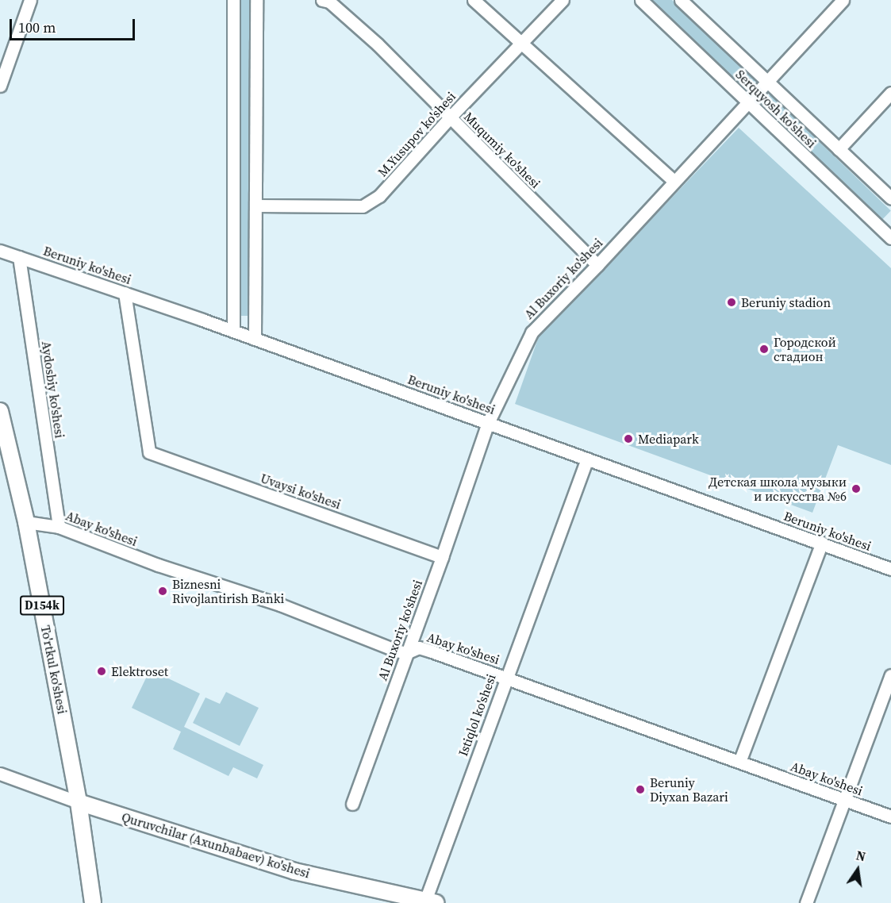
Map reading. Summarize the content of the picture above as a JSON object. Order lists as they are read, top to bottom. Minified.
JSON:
{"streets":{"main road":["D154k","To'rtkul ko'shesi","Quruvchilar (Axunbabaev) ko'shesi"],"street":["Serquyosh ko'shesi","M.Yusupov ko'shesi","Muqumiy ko'shesi","Beruniy ko'shesi","Al Buxoriy ko'shesi","Aydosbiy ko'shesi","Uvaysi ko'shesi","Abay ko'shesi","Istiqlol ko'shesi"]},"crossings":[["Serquyosh ko'shesi","Al Buxoriy ko'shesi"],["M.Yusupov ko'shesi","Muqumiy ko'shesi"],["Muqumiy ko'shesi","Al Buxoriy ko'shesi"],["Beruniy ko'shesi","Al Buxoriy ko'shesi"],["Beruniy ko'shesi","Aydosbiy ko'shesi"],["Beruniy ko'shesi","Uvaysi ko'shesi"],["Beruniy ko'shesi","Istiqlol ko'shesi"],["Al Buxoriy ko'shesi","Uvaysi ko'shesi"],["Al Buxoriy ko'shesi","Abay ko'shesi"],["Aydosbiy ko'shesi","Abay ko'shesi"],["Abay ko'shesi","To'rtkul ko'shesi"],["Abay ko'shesi","Istiqlol ko'shesi"],["To'rtkul ko'shesi","Quruvchilar (Axunbabaev) ko'shesi"],["Istiqlol ko'shesi","Quruvchilar (Axunbabaev) ko'shesi"]],"places":["Beruniy stadion","Городской стадион","Mediapark","Детская школа музыки и искусства №6","Biznesni Rivojlantirish Banki","Elektroset","Beruniy Diyxan Bazari"],"scale_bar":"100 m","north":"top"}
